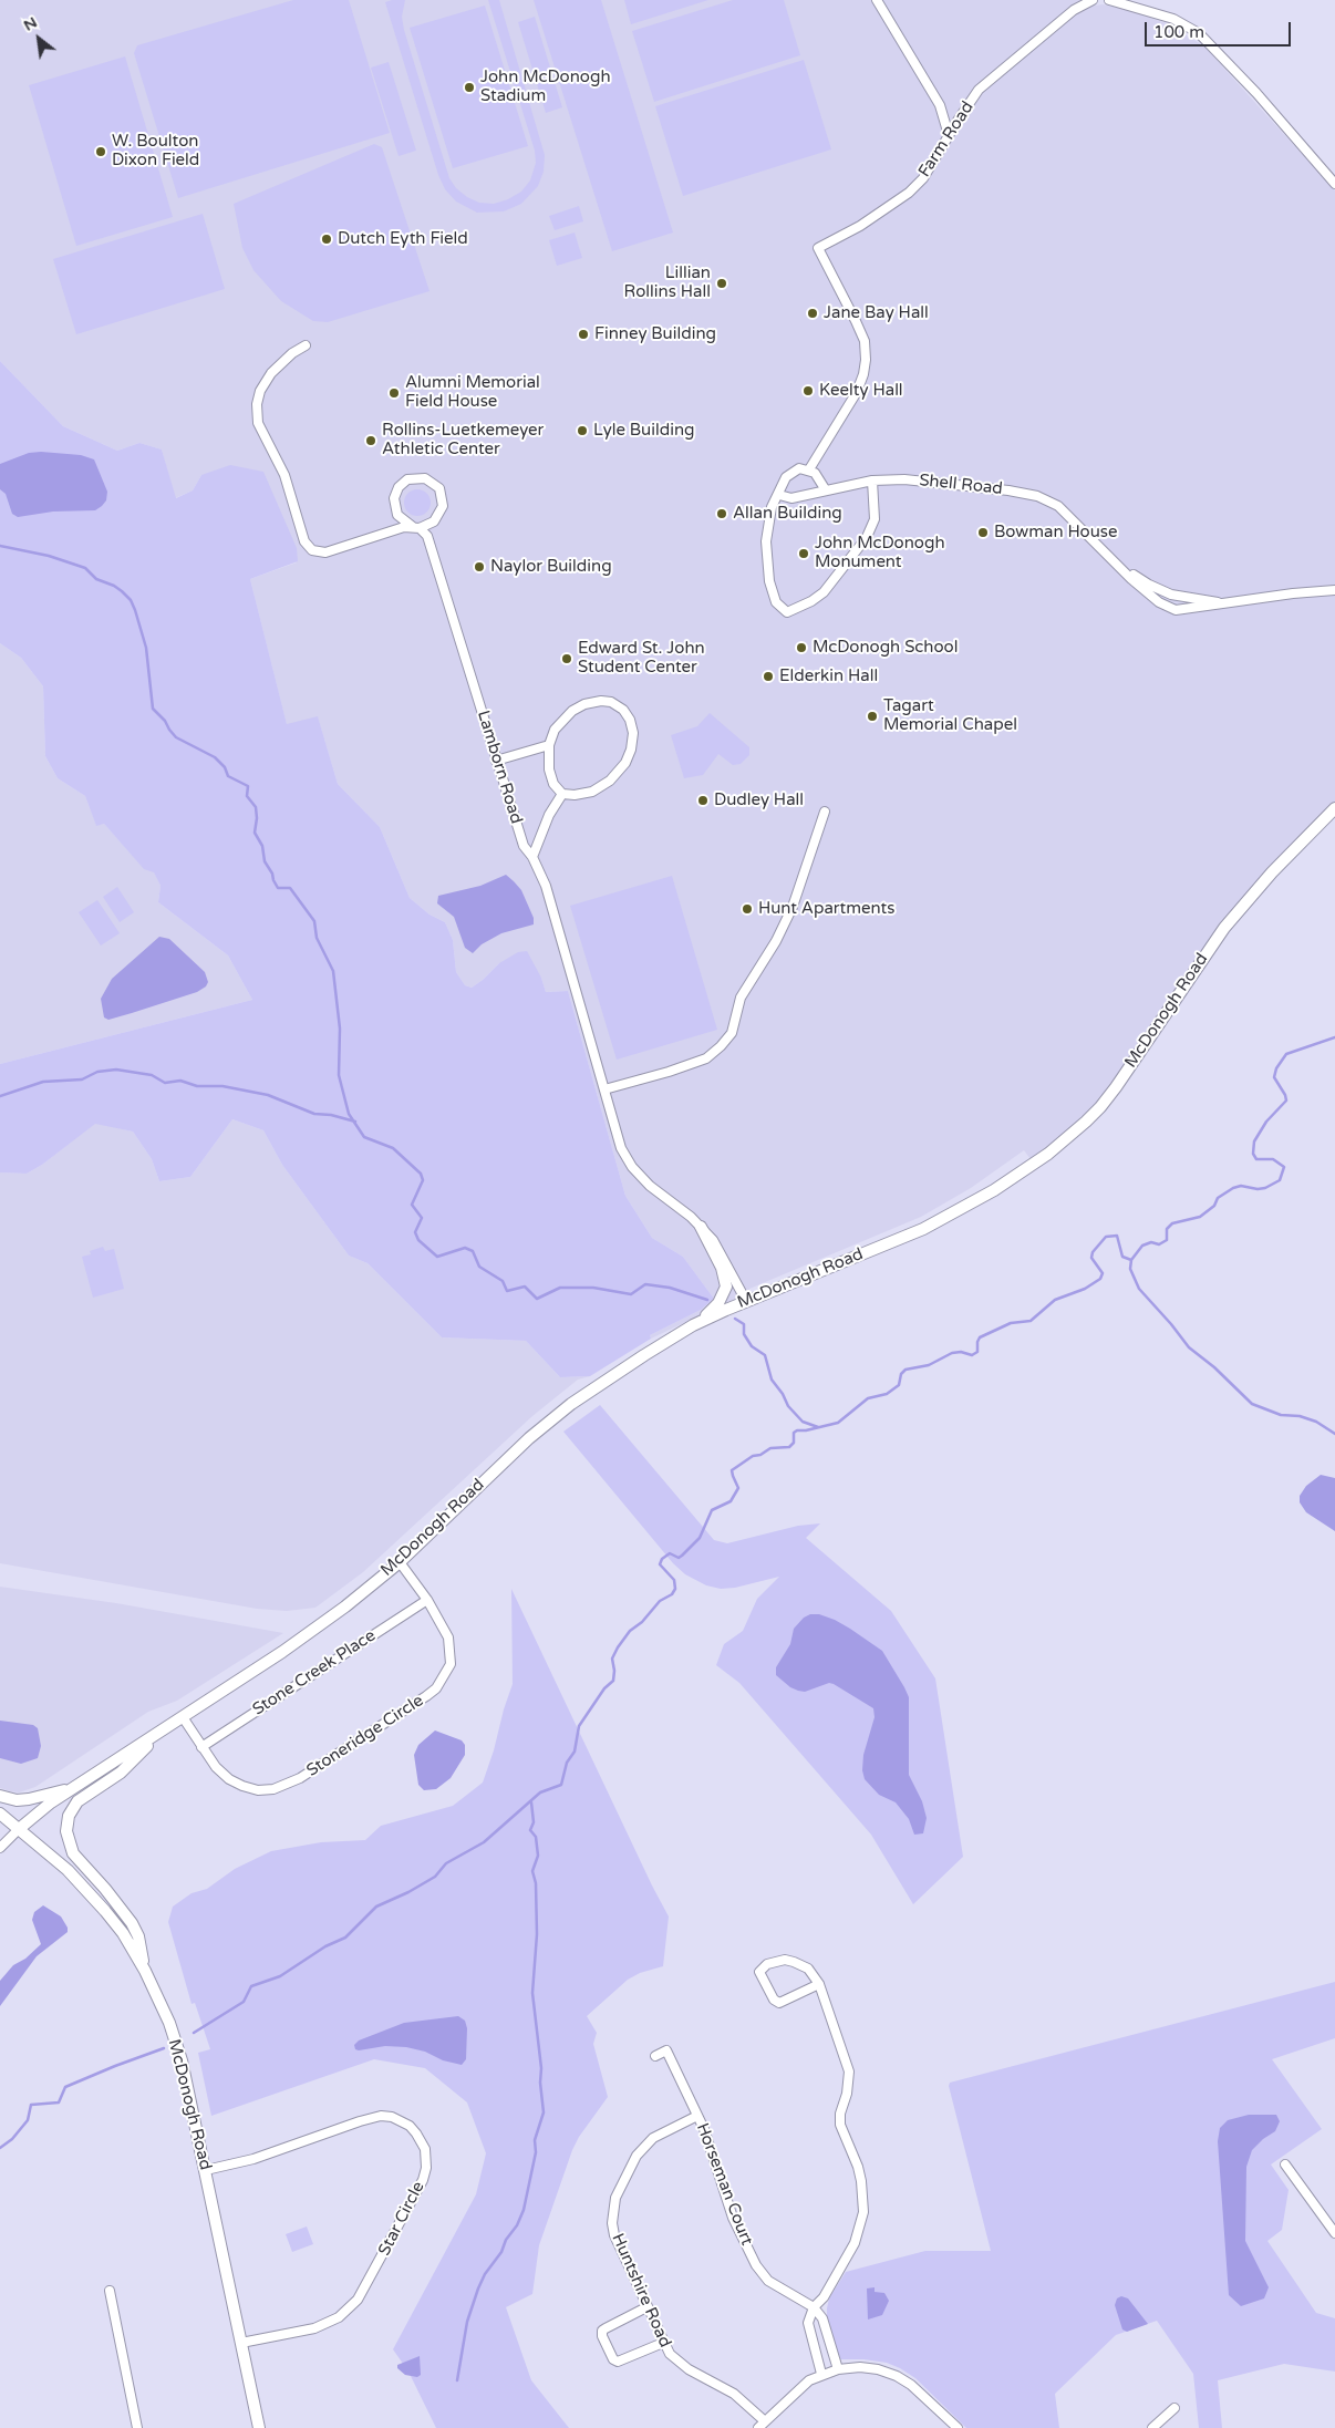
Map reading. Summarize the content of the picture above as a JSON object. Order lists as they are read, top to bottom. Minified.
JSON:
{"streets":{"main road":["McDonogh Road"],"street":["Farm Road","Shell Road","Lamborn Road","Stone Creek Place","Stoneridge Circle","Horseman Court","Star Circle","Huntshire Road"]},"crossings":[["Lamborn Road","McDonogh Road"],["McDonogh Road","Stoneridge Circle"],["McDonogh Road","Star Circle"],["Stone Creek Place","Stoneridge Circle"],["Horseman Court","Huntshire Road"]],"places":["John McDonogh Stadium","W. Boulton Dixon Field","Dutch Eyth Field","Lillian Rollins Hall","Jane Bay Hall","Finney Building","Keelty Hall","Alumni Memorial Field House","Lyle Building","Rollins-Luetkemeyer Athletic Center","Allan Building","Bowman House","John McDonogh Monument","Naylor Building","McDonogh School","Edward St. John Student Center","Elderkin Hall","Tagart Memorial Chapel","Dudley Hall","Hunt Apartments"],"scale_bar":"100 m","north":"top left"}
